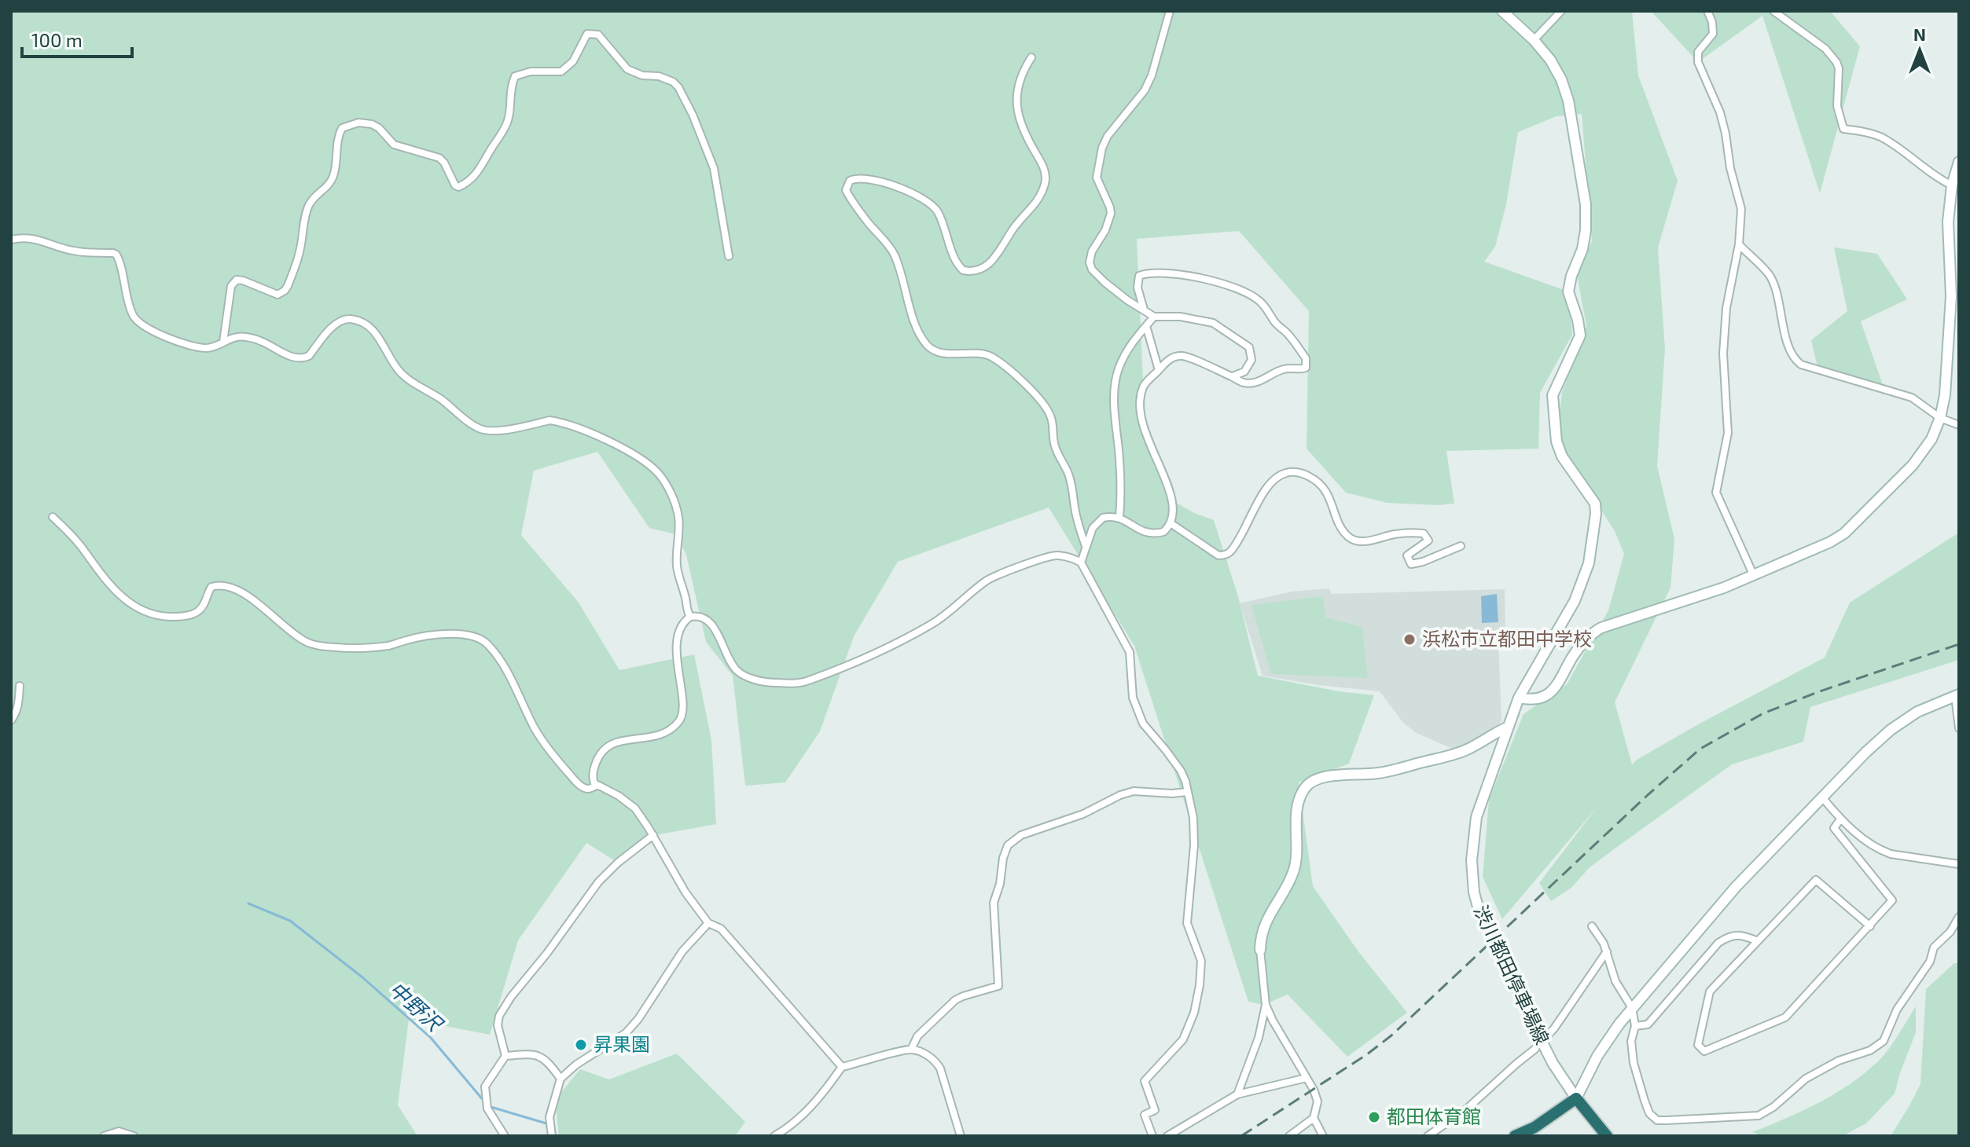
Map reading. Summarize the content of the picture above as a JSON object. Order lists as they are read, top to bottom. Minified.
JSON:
{"streets":{"street":["渋川都田停車場線"]},"water":["中野沢"],"places":["浜松市立都田中学校","昇果園","都田体育館"],"scale_bar":"100 m","north":"top"}
